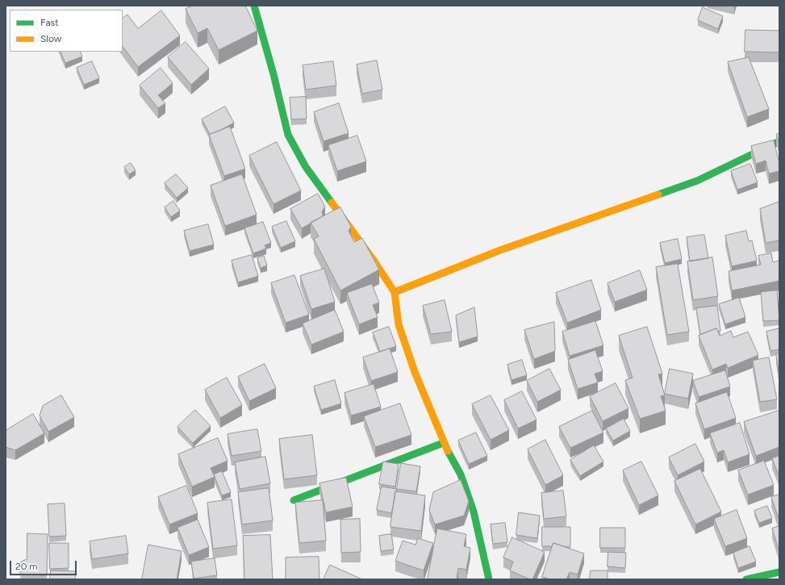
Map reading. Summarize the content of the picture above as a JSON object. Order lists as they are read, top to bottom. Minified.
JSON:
{"legend":["Fast","Slow"],"scale_bar":"20 m"}
